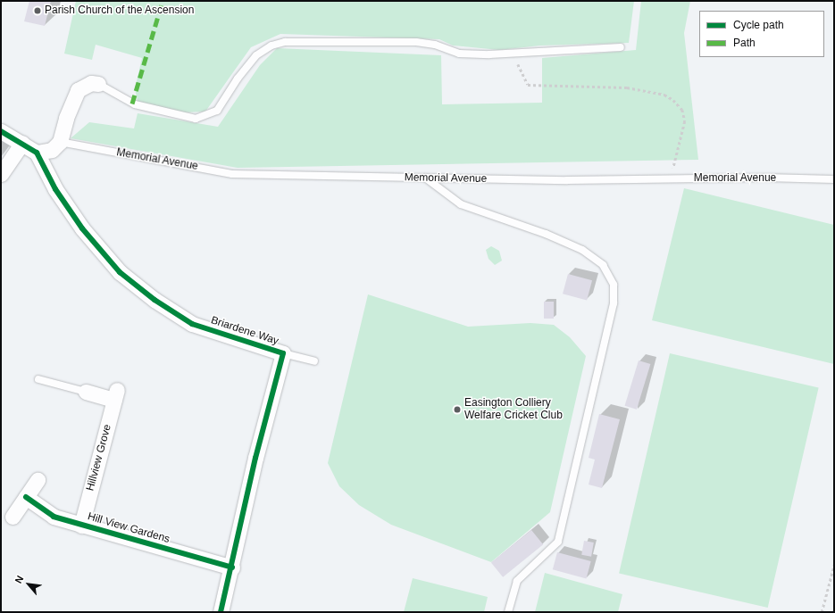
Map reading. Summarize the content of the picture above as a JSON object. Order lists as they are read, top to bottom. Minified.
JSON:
{"streets":{"street":["Briardene Way","Hillview Grove","Hill View Gardens"],"lane":["Memorial Avenue"]},"crossings":[["Briardene Way","Hill View Gardens"],["Hillview Grove","Hill View Gardens"]],"places":["Parish Church of the Ascension","Easington Colliery Welfare Cricket Club"],"legend":["Cycle path","Path"],"north":"top left"}
